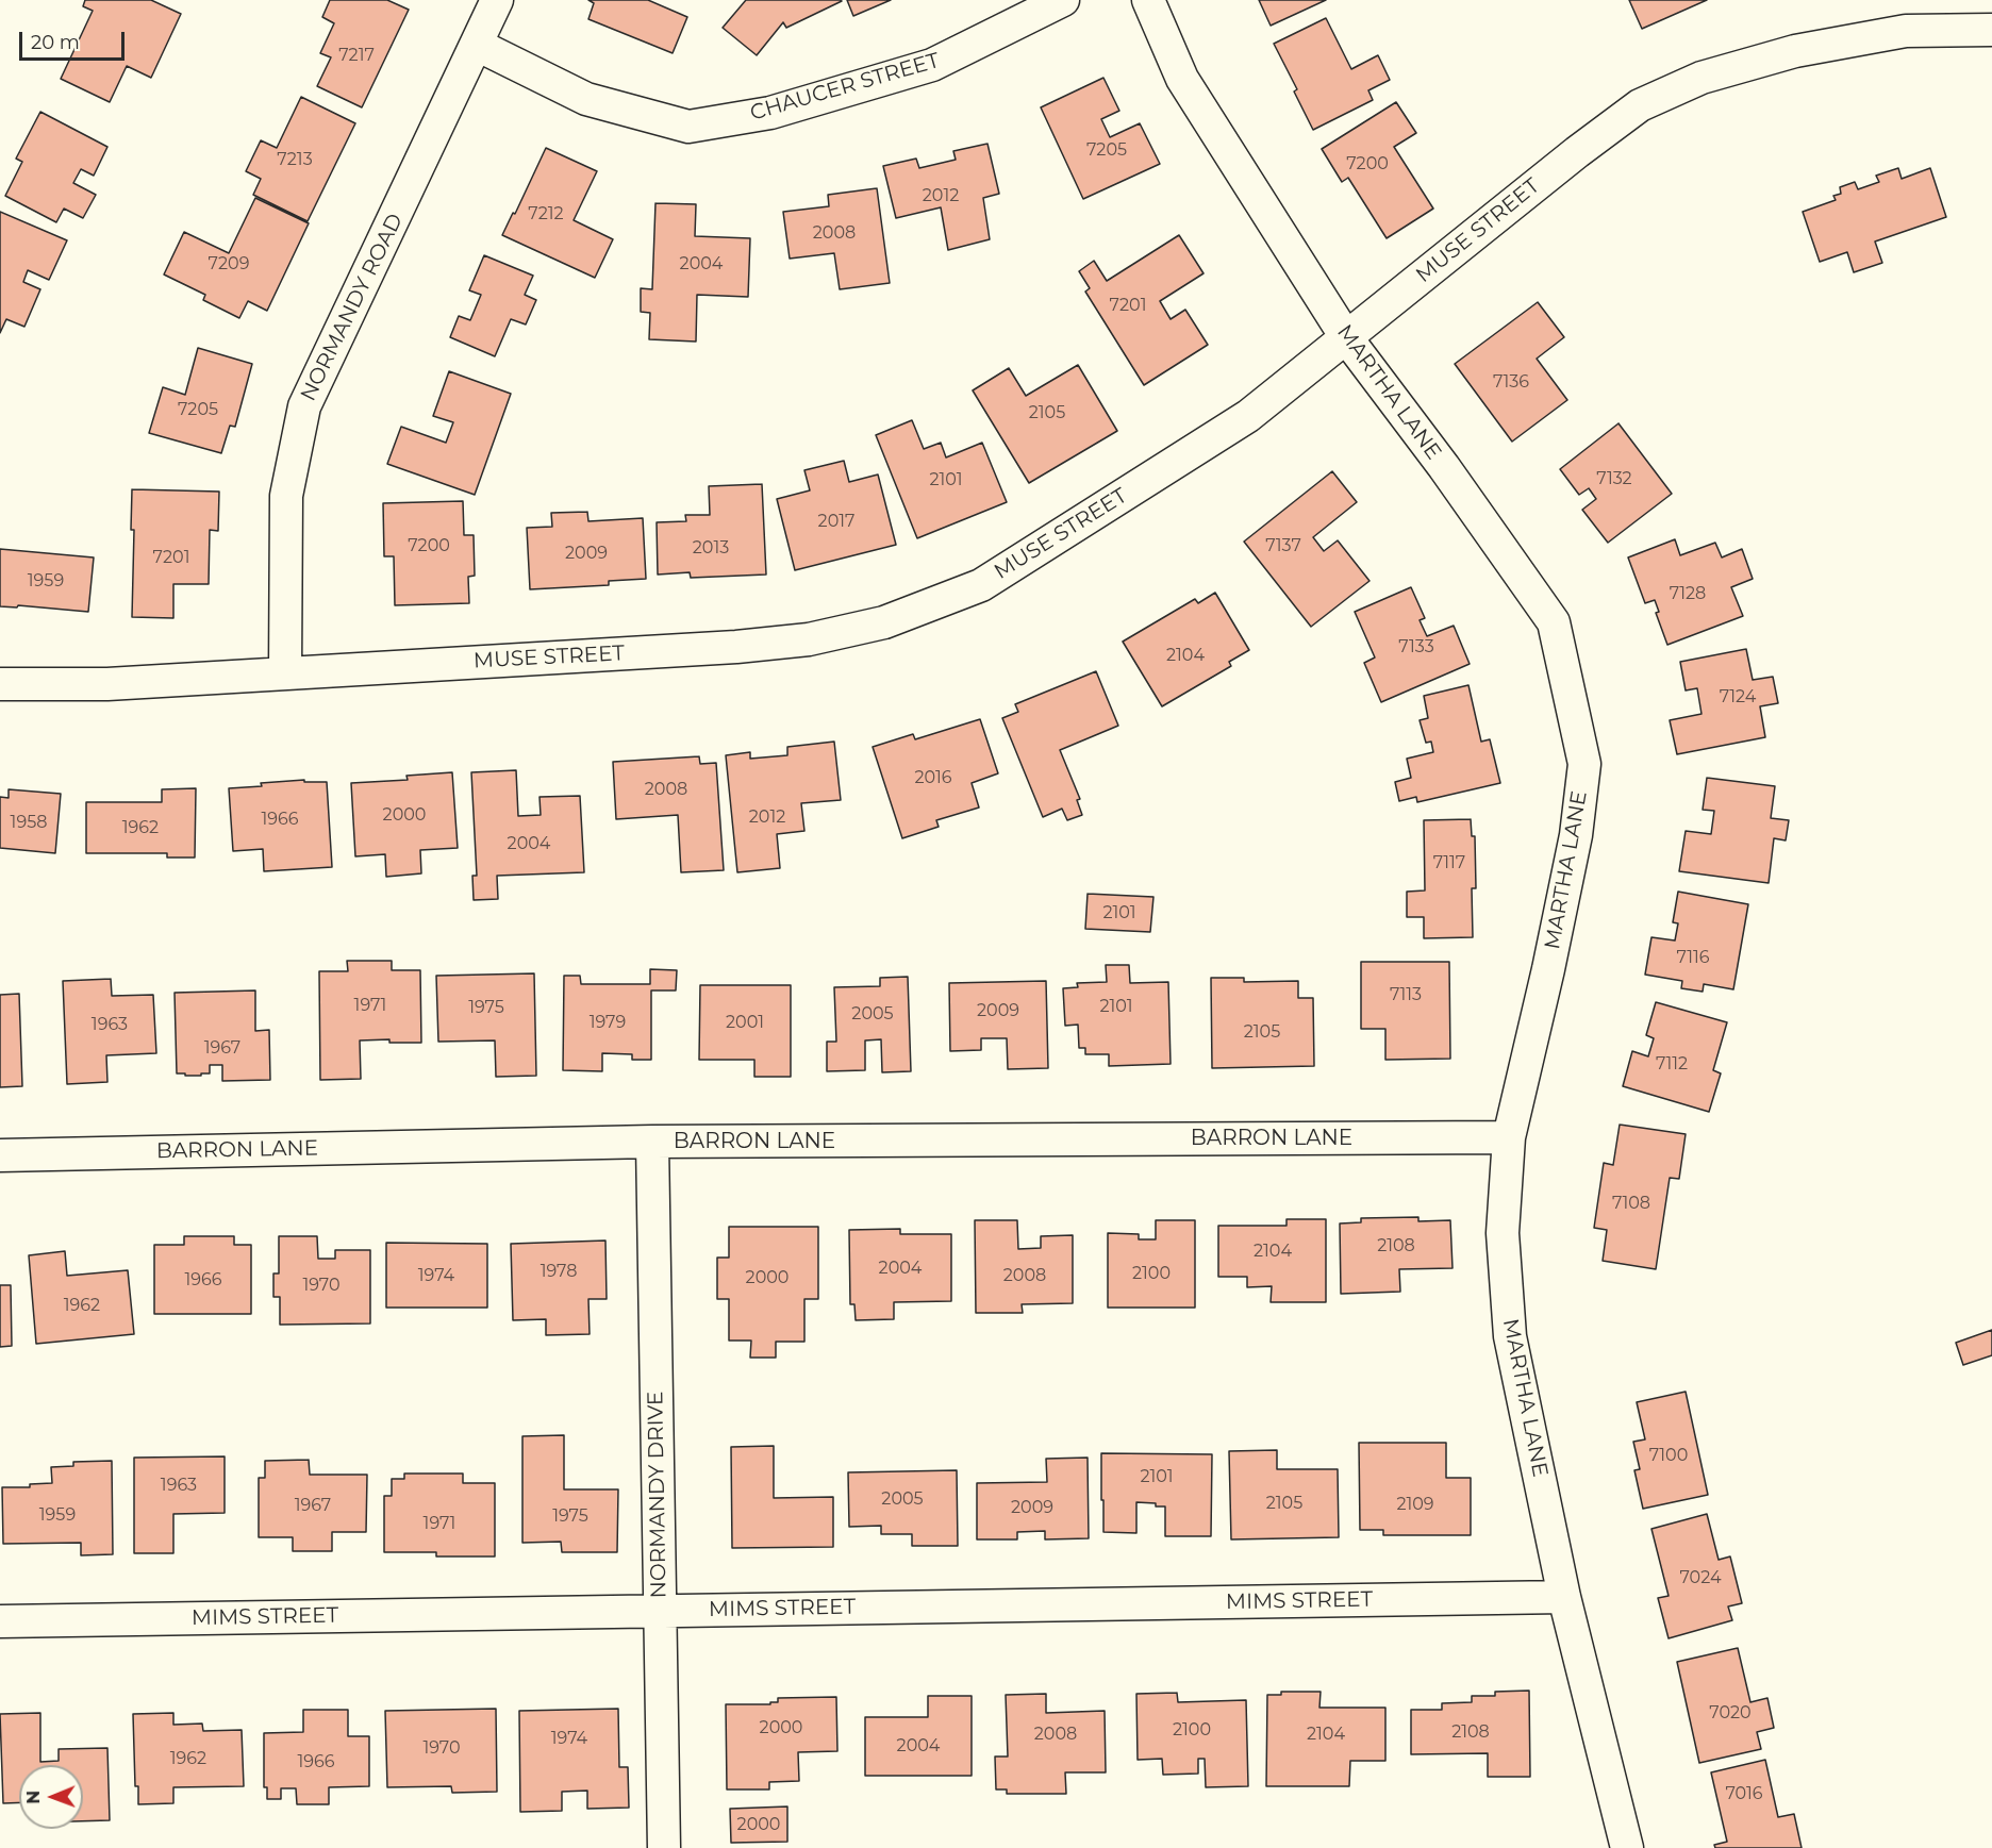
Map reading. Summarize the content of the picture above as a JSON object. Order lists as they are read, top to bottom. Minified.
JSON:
{"streets":{"street":["CHAUCER STREET","MUSE STREET","NORMANDY ROAD","MARTHA LANE","BARRON LANE","NORMANDY DRIVE","MIMS STREET"]},"crossings":[["CHAUCER STREET","NORMANDY ROAD"],["MUSE STREET","NORMANDY ROAD"],["MUSE STREET","MARTHA LANE"],["MARTHA LANE","BARRON LANE"],["MARTHA LANE","MIMS STREET"],["BARRON LANE","NORMANDY DRIVE"],["NORMANDY DRIVE","MIMS STREET"]],"house_numbers":["7217","7205","7213","7200","2012","7212","2008","7209","2004","7201","7136","7205","2105","7132","2101","2017","7200","7137","2013","2009","7201","1959","7128","7133","2104","7124","2016","2008","2000","2012","1966","1958","1962","2004","7117","2101","7116","7113","1971","2101","1975","2009","2005","1979","2001","1963","2105","1967","7112","7108","2108","2104","2004","1978","2100","1974","2008","2000","1966","1970","1962","7100","2101","1963","2005","2105","2109","1967","2009","1959","1975","1971","7024","7020","2000","2100","2108","2008","2104","1974","2004","1970","1962","1966","7016","2000"],"scale_bar":"20 m","north":"left"}
